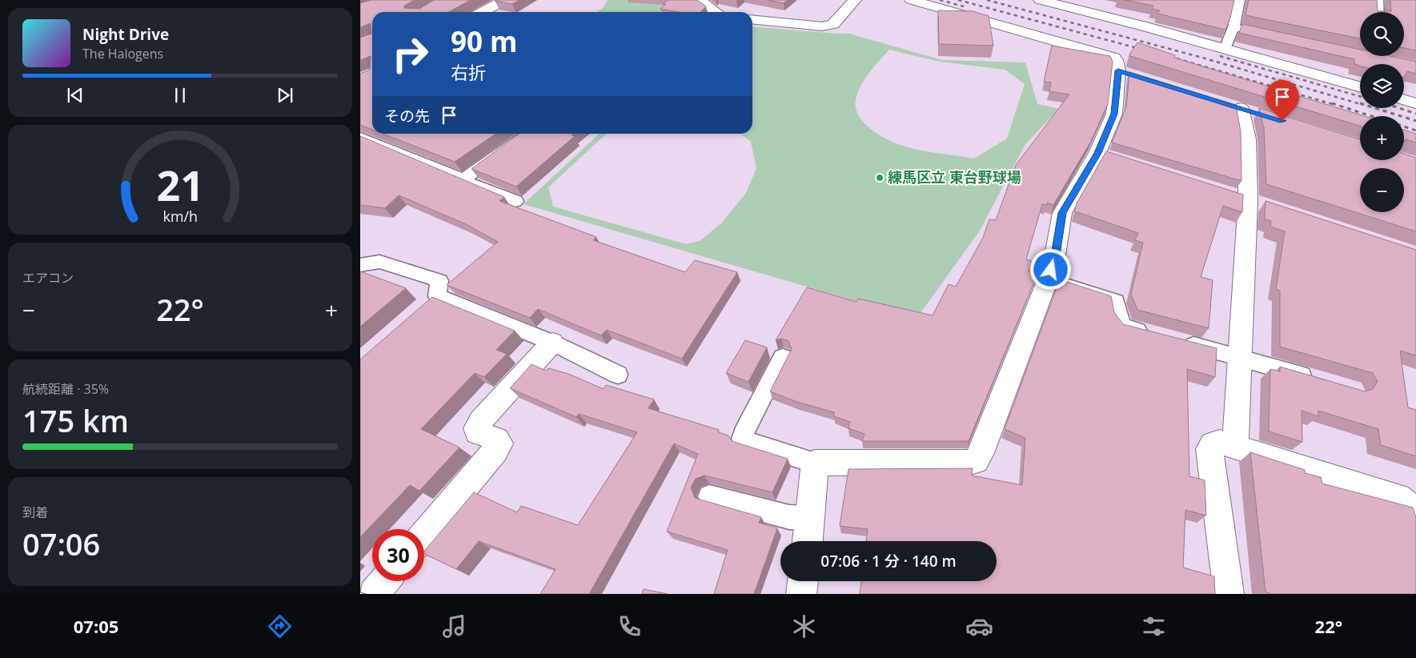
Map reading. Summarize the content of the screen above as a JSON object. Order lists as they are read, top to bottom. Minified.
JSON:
{"places":["練馬区立 東台野球場"],"page":{"map_buttons":["+","−"],"turn":["90 m","右折"],"song":["Night Drive","The Halogens"],"then":"その先","tile":["エアコン",["航続距離 · 35%","175 km"],["到着","07:06"]],"heat":["−","22°","+"],"limit":"30","trip":"07:06 · 1 分 · 140 m","tabs":["07:05","22°"],"gauge":["21","km/h"]}}
